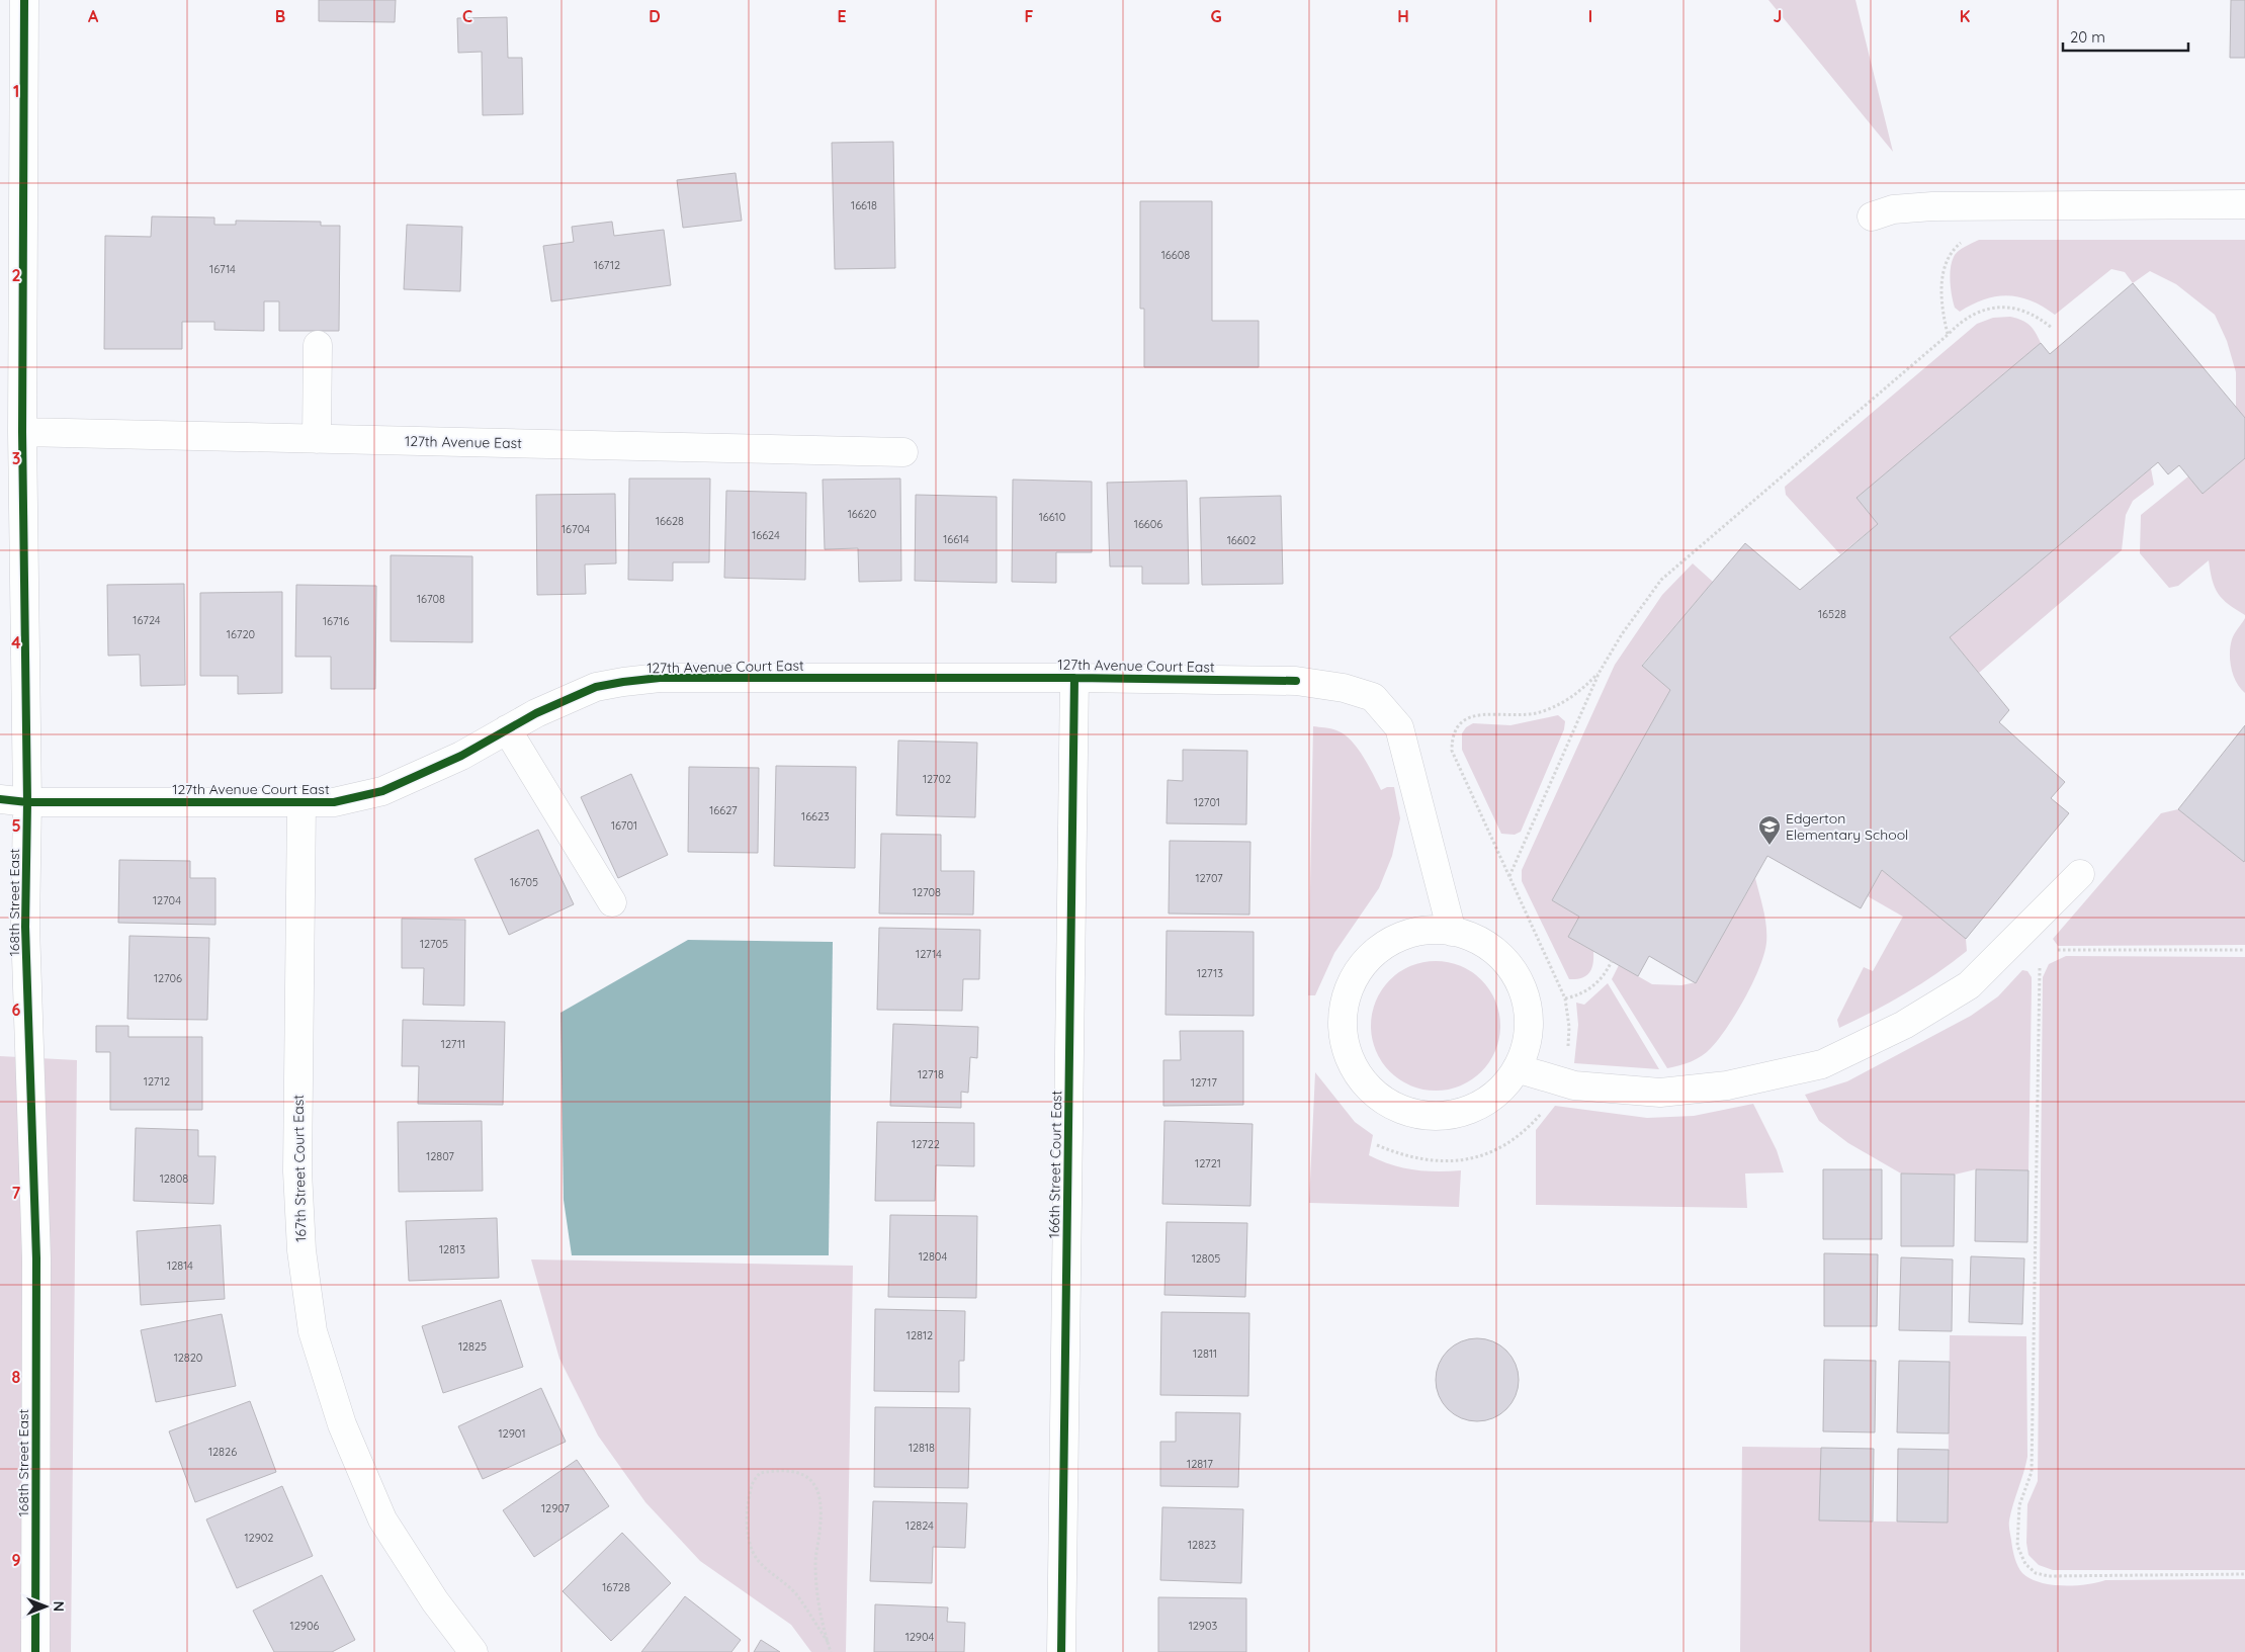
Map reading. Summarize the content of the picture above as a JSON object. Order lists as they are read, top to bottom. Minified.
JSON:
{"streets":{"street":["127th Avenue East","127th Avenue Court East","168th Street East","166th Street Court East","167th Street Court East"]},"crossings":[["127th Avenue East","168th Street East"],["127th Avenue Court East","168th Street East"],["127th Avenue Court East","166th Street Court East"],["127th Avenue Court East","167th Street Court East"]],"places":{"school or university":["Edgerton Elementary School"]},"house_numbers":["16618","16608","16712","16714","16620","16610","16628","16606","16704","16624","16614","16602","16708","16528","16724","16716","16720","12702","12701","16627","16623","16701","12707","16705","12708","12704","12705","12714","12713","12706","12711","12718","12712","12717","12722","12807","12721","12808","12813","12804","12805","12814","12812","12825","12811","12820","12901","12818","12826","12817","12907","12824","12902","12823","16728","12906","12903","12904"],"scale_bar":"20 m","north":"right","grid":{"columns":["A","B","C","D","E","F","G","H","I","J","K"],"rows":["1","2","3","4","5","6","7","8","9"]}}
